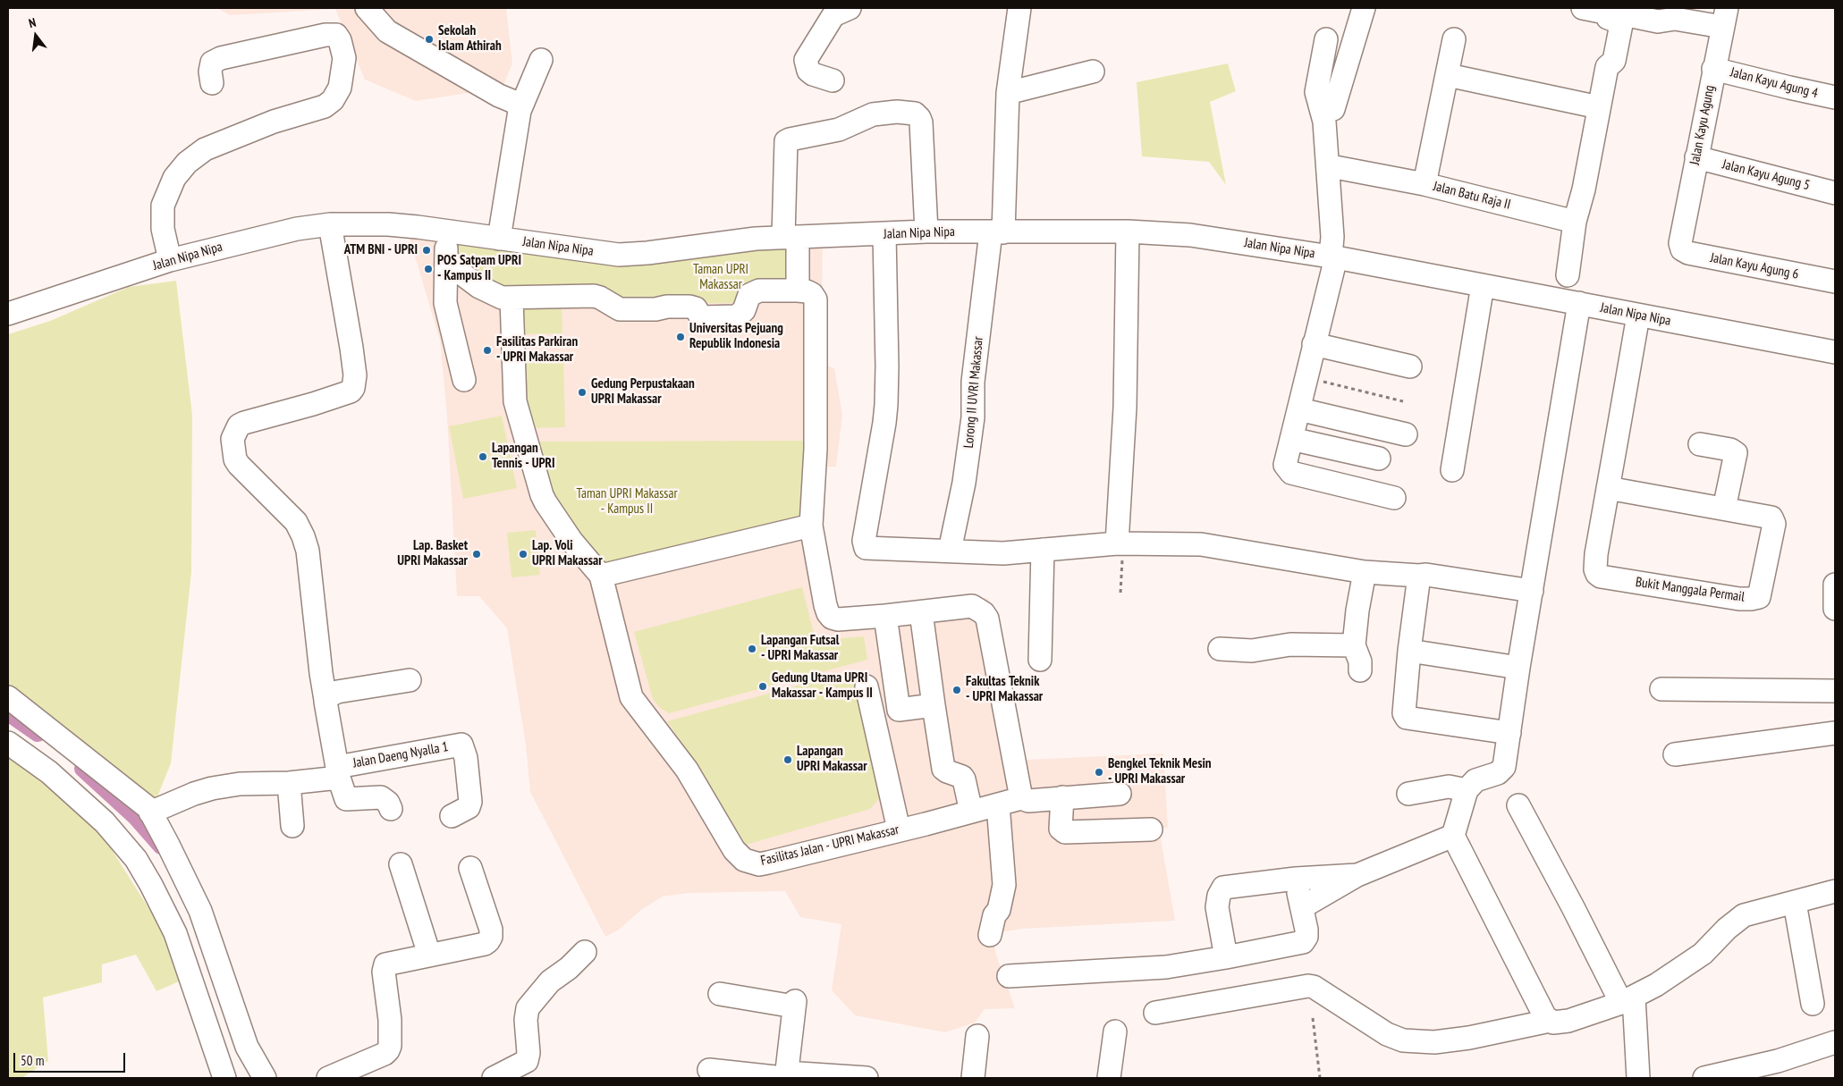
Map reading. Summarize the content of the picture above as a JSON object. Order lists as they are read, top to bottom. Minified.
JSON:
{"streets":{"street":["Jalan Kayu Agung 4","Jalan Kayu Agung","Jalan Kayu Agung 5","Jalan Batu Raja II","Jalan Nipa Nipa","Jalan Kayu Agung 6","Lorong II UVRI Makassar","Bukit Manggala Permail","Jalan Daeng Nyalla 1","Fasilitas Jalan - UPRI Makassar"]},"crossings":[["Jalan Kayu Agung 4","Jalan Kayu Agung"],["Jalan Kayu Agung","Jalan Kayu Agung 5"],["Jalan Kayu Agung","Jalan Kayu Agung 6"],["Jalan Nipa Nipa","Lorong II UVRI Makassar"],["Jalan Nipa Nipa","Bukit Manggala Permail"],["Jalan Nipa Nipa","Jalan Daeng Nyalla 1"]],"parks":["Taman UPRI Makassar","Taman UPRI Makassar - Kampus II"],"places":["Sekolah Islam Athirah","ATM BNI - UPRI","POS Satpam UPRI - Kampus II","Universitas Pejuang Republik Indonesia","Fasilitas Parkiran - UPRI Makassar","Gedung Perpustakaan UPRI Makassar","Lapangan Tennis - UPRI","Lap. Basket UPRI Makassar","Lap. Voli UPRI Makassar","Lapangan Futsal - UPRI Makassar","Gedung Utama UPRI Makassar - Kampus II","Fakultas Teknik - UPRI Makassar","Lapangan UPRI Makassar","Bengkel Teknik Mesin - UPRI Makassar"],"scale_bar":"50 m","north":"top"}
